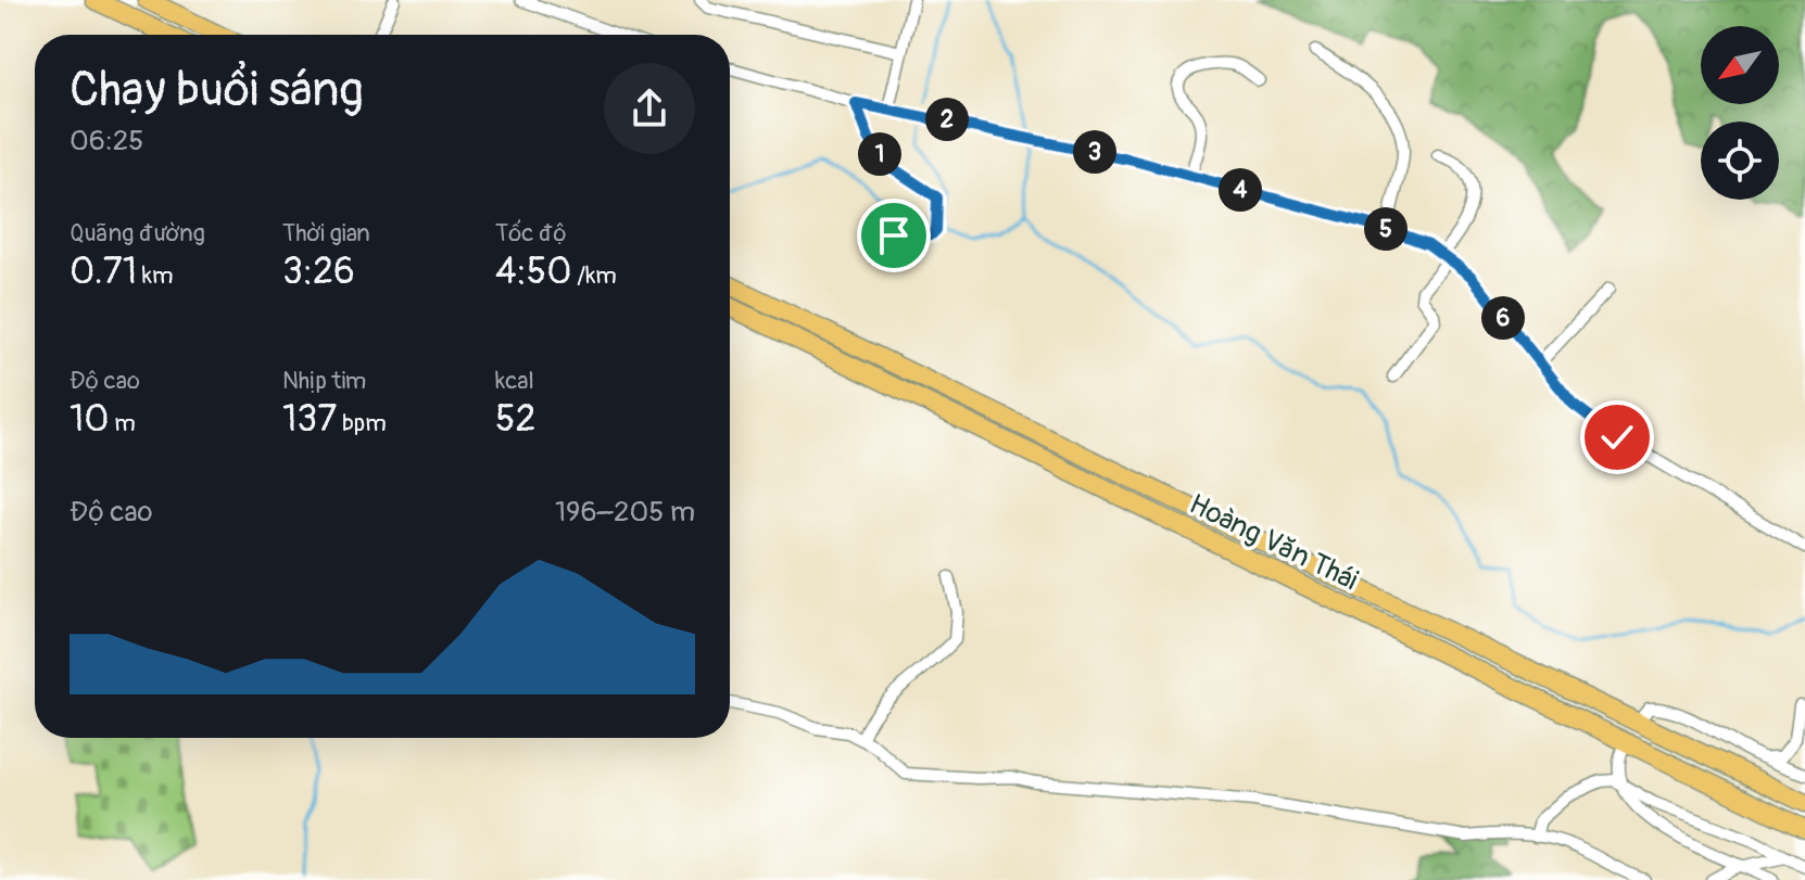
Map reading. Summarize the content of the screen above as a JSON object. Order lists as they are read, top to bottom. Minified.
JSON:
{"streets":{"main road":["Hoàng Văn Thái"]},"north":"bottom left","page":{"heading":["Chạy buổi sáng","06:25"],"pins":["2","3","1","4","5","6"],"stats":[["Quãng đường","0.71 km"],["Thời gian","3:26"],["Tốc độ","4:50 /km"],["Độ cao","10 m"],["Nhịp tim","137 bpm"],["kcal","52"]],"chart":["Độ cao","196–205 m"]}}
